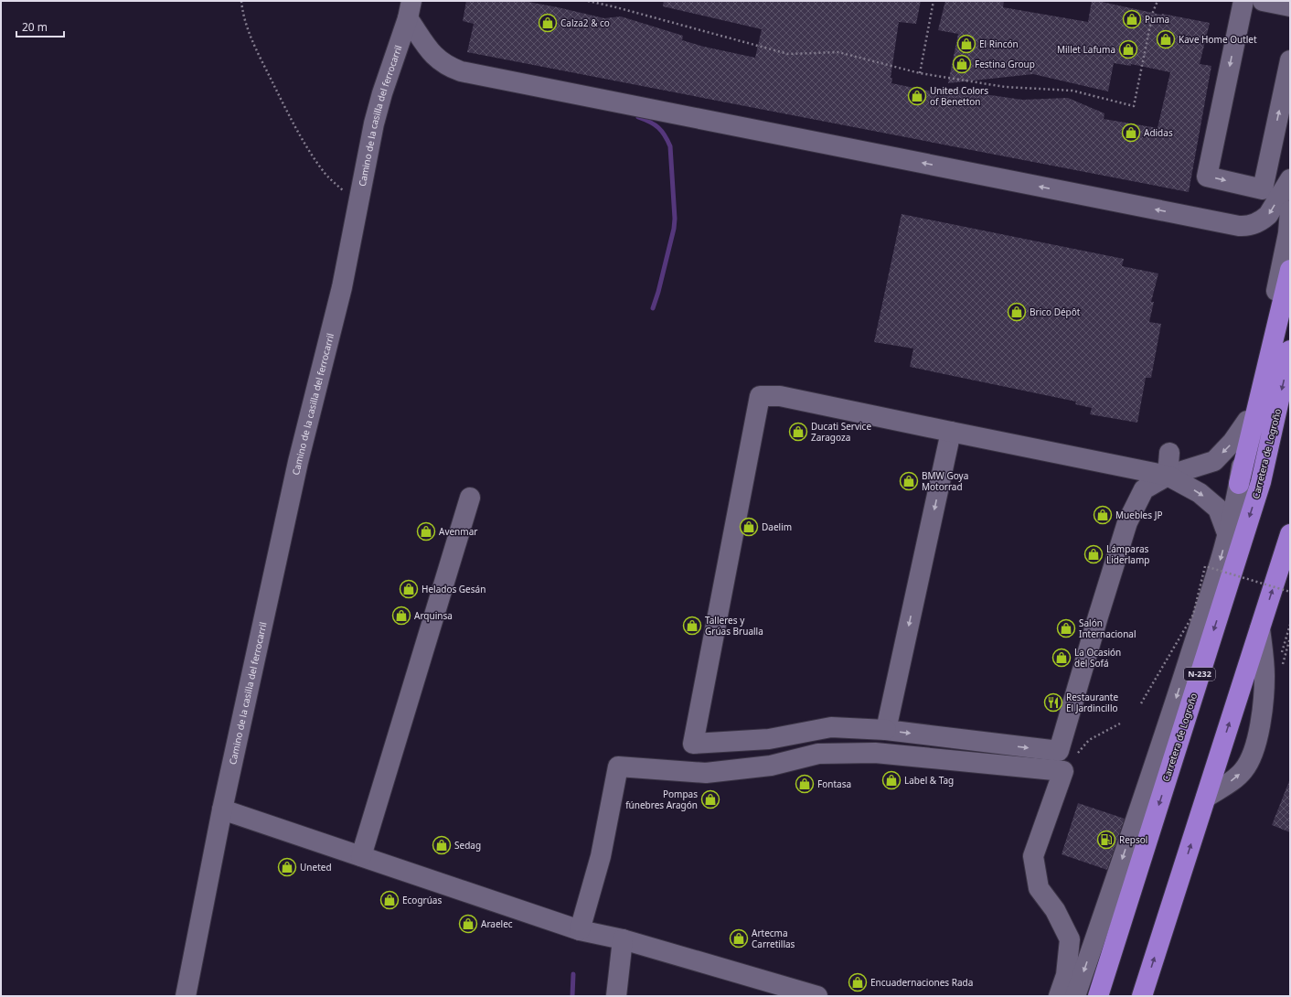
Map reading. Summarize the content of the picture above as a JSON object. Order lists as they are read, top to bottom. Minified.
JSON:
{"streets":{"highway":["Carretera de Logroño","N-232"],"lane":["Camino de la casilla del ferrocarril"]},"places":{"shop":["Puma","Calza2 & co","Kave Home Outlet","El Rincón","Millet Lafuma","Festina Group","United Colors of Benetton","Adidas","Brico Dépôt","Ducati Service Zaragoza","BMW Goya Motorrad","Muebles JP","Daelim","Avenmar","Lámparas Liderlamp","Helados Gesán","Arquinsa","Talleres y Grúas Brualla","Salón Internacional","La Ocasión del Sofá","Label & Tag","Fontasa","Pompas fúnebres Aragón","Sedag","Uneted","Ecogrúas","Araelec","Artecma Carretillas","Encuadernaciones Rada"],"restaurant":["Restaurante El Jardincillo"],"fuel station":["Repsol"]},"scale_bar":"20 m"}
